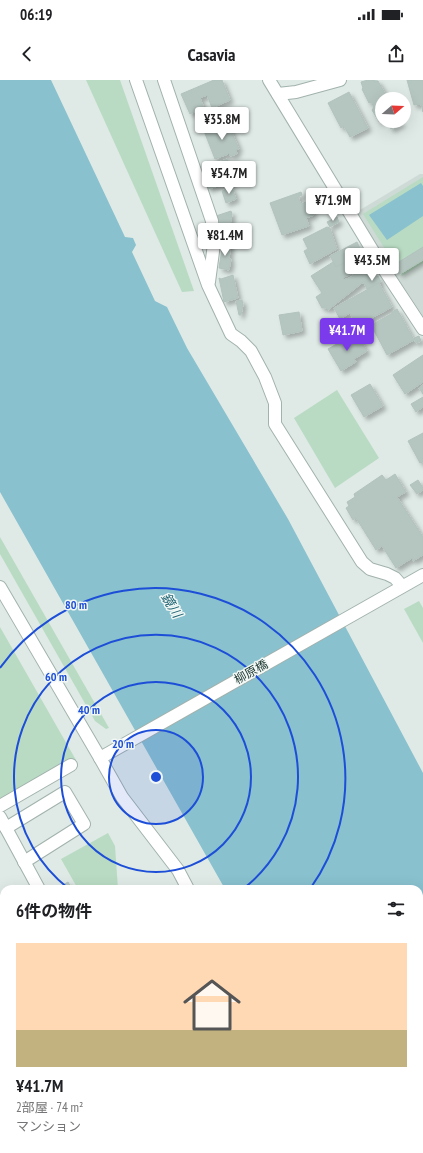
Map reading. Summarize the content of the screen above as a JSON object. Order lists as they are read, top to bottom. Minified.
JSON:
{"streets":{"street":["柳原橋"]},"water":["鏡川"],"north":"right","page":{"status":"06:19","header":"Casavia","price":["¥35.8M","¥54.7M","¥71.9M","¥81.4M","¥43.5M","¥41.7M"],"heading":"6件の物件","list":[{"name":"¥41.7M","note":"2部屋 · 74 m² · マンション"}]},"rings":["80 m","60 m","40 m","20 m"]}
